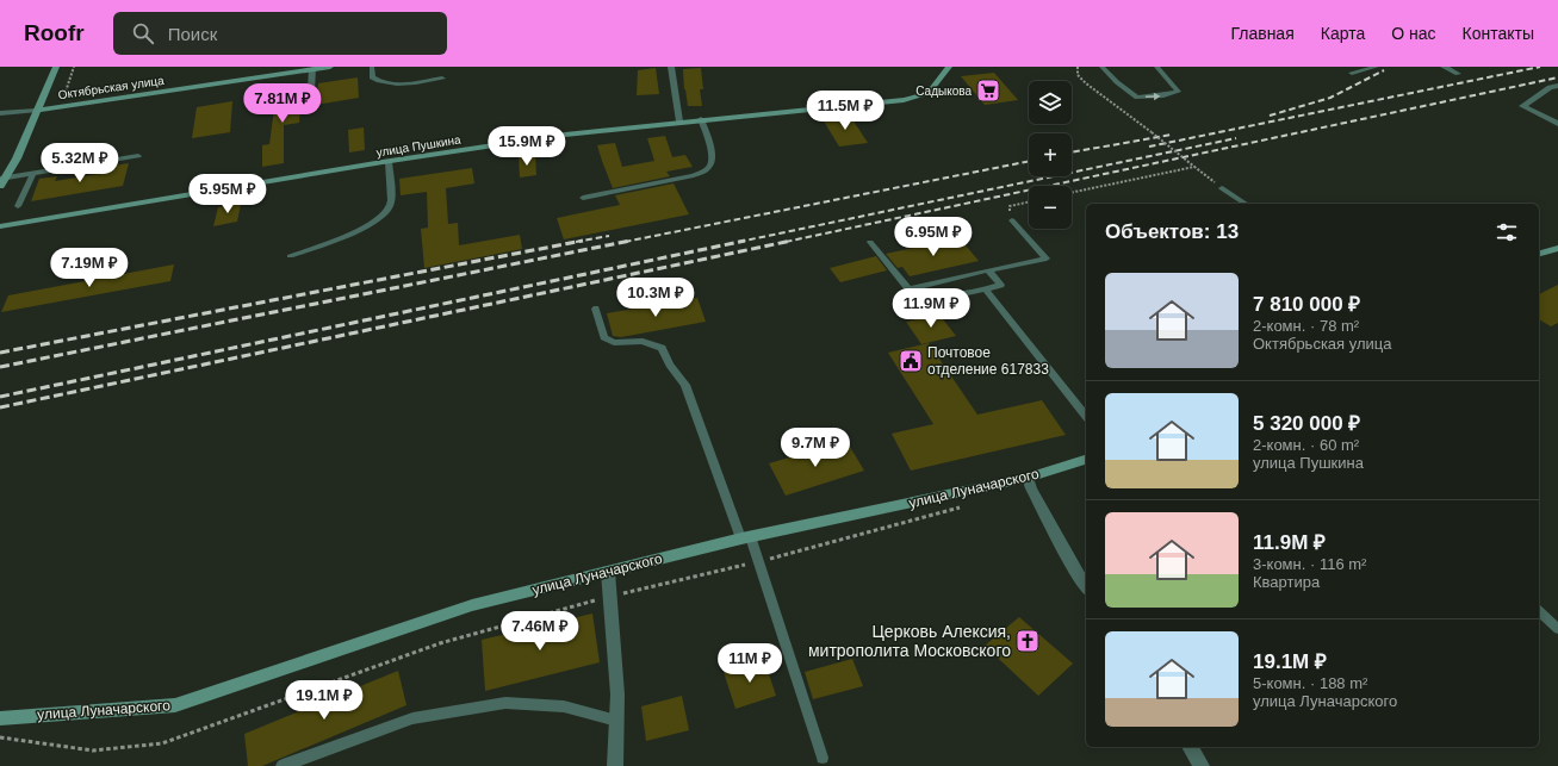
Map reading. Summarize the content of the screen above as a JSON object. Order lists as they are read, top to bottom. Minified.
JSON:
{"streets":{"street":["Октябрьская улица","улица Пушкина","улица Луначарского"]},"places":{"supermarket":["Садыкова"],"public building":["Почтовое отделение 617833"],"church":["Церковь Алексия, митрополита Московского"]},"page":{"header":"Roofr","search":"Поиск","nav":["Главная","Карта","О нас","Контакты"],"map_buttons":["+","−"],"price":["7.81M ₽","11.5M ₽","15.9M ₽","5.32M ₽","5.95M ₽","6.95M ₽","7.19M ₽","10.3M ₽","11.9M ₽","9.7M ₽","7.46M ₽","11M ₽","19.1M ₽"],"heading":"Объектов: 13","list":[{"name":"7 810 000 ₽","note":"2-комн. · 78 m² · Октябрьская улица"},{"name":"5 320 000 ₽","note":"2-комн. · 60 m² · улица Пушкина"},{"name":"11.9M ₽","note":"3-комн. · 116 m² · Квартира"},{"name":"19.1M ₽","note":"5-комн. · 188 m² · улица Луначарского"}]}}
